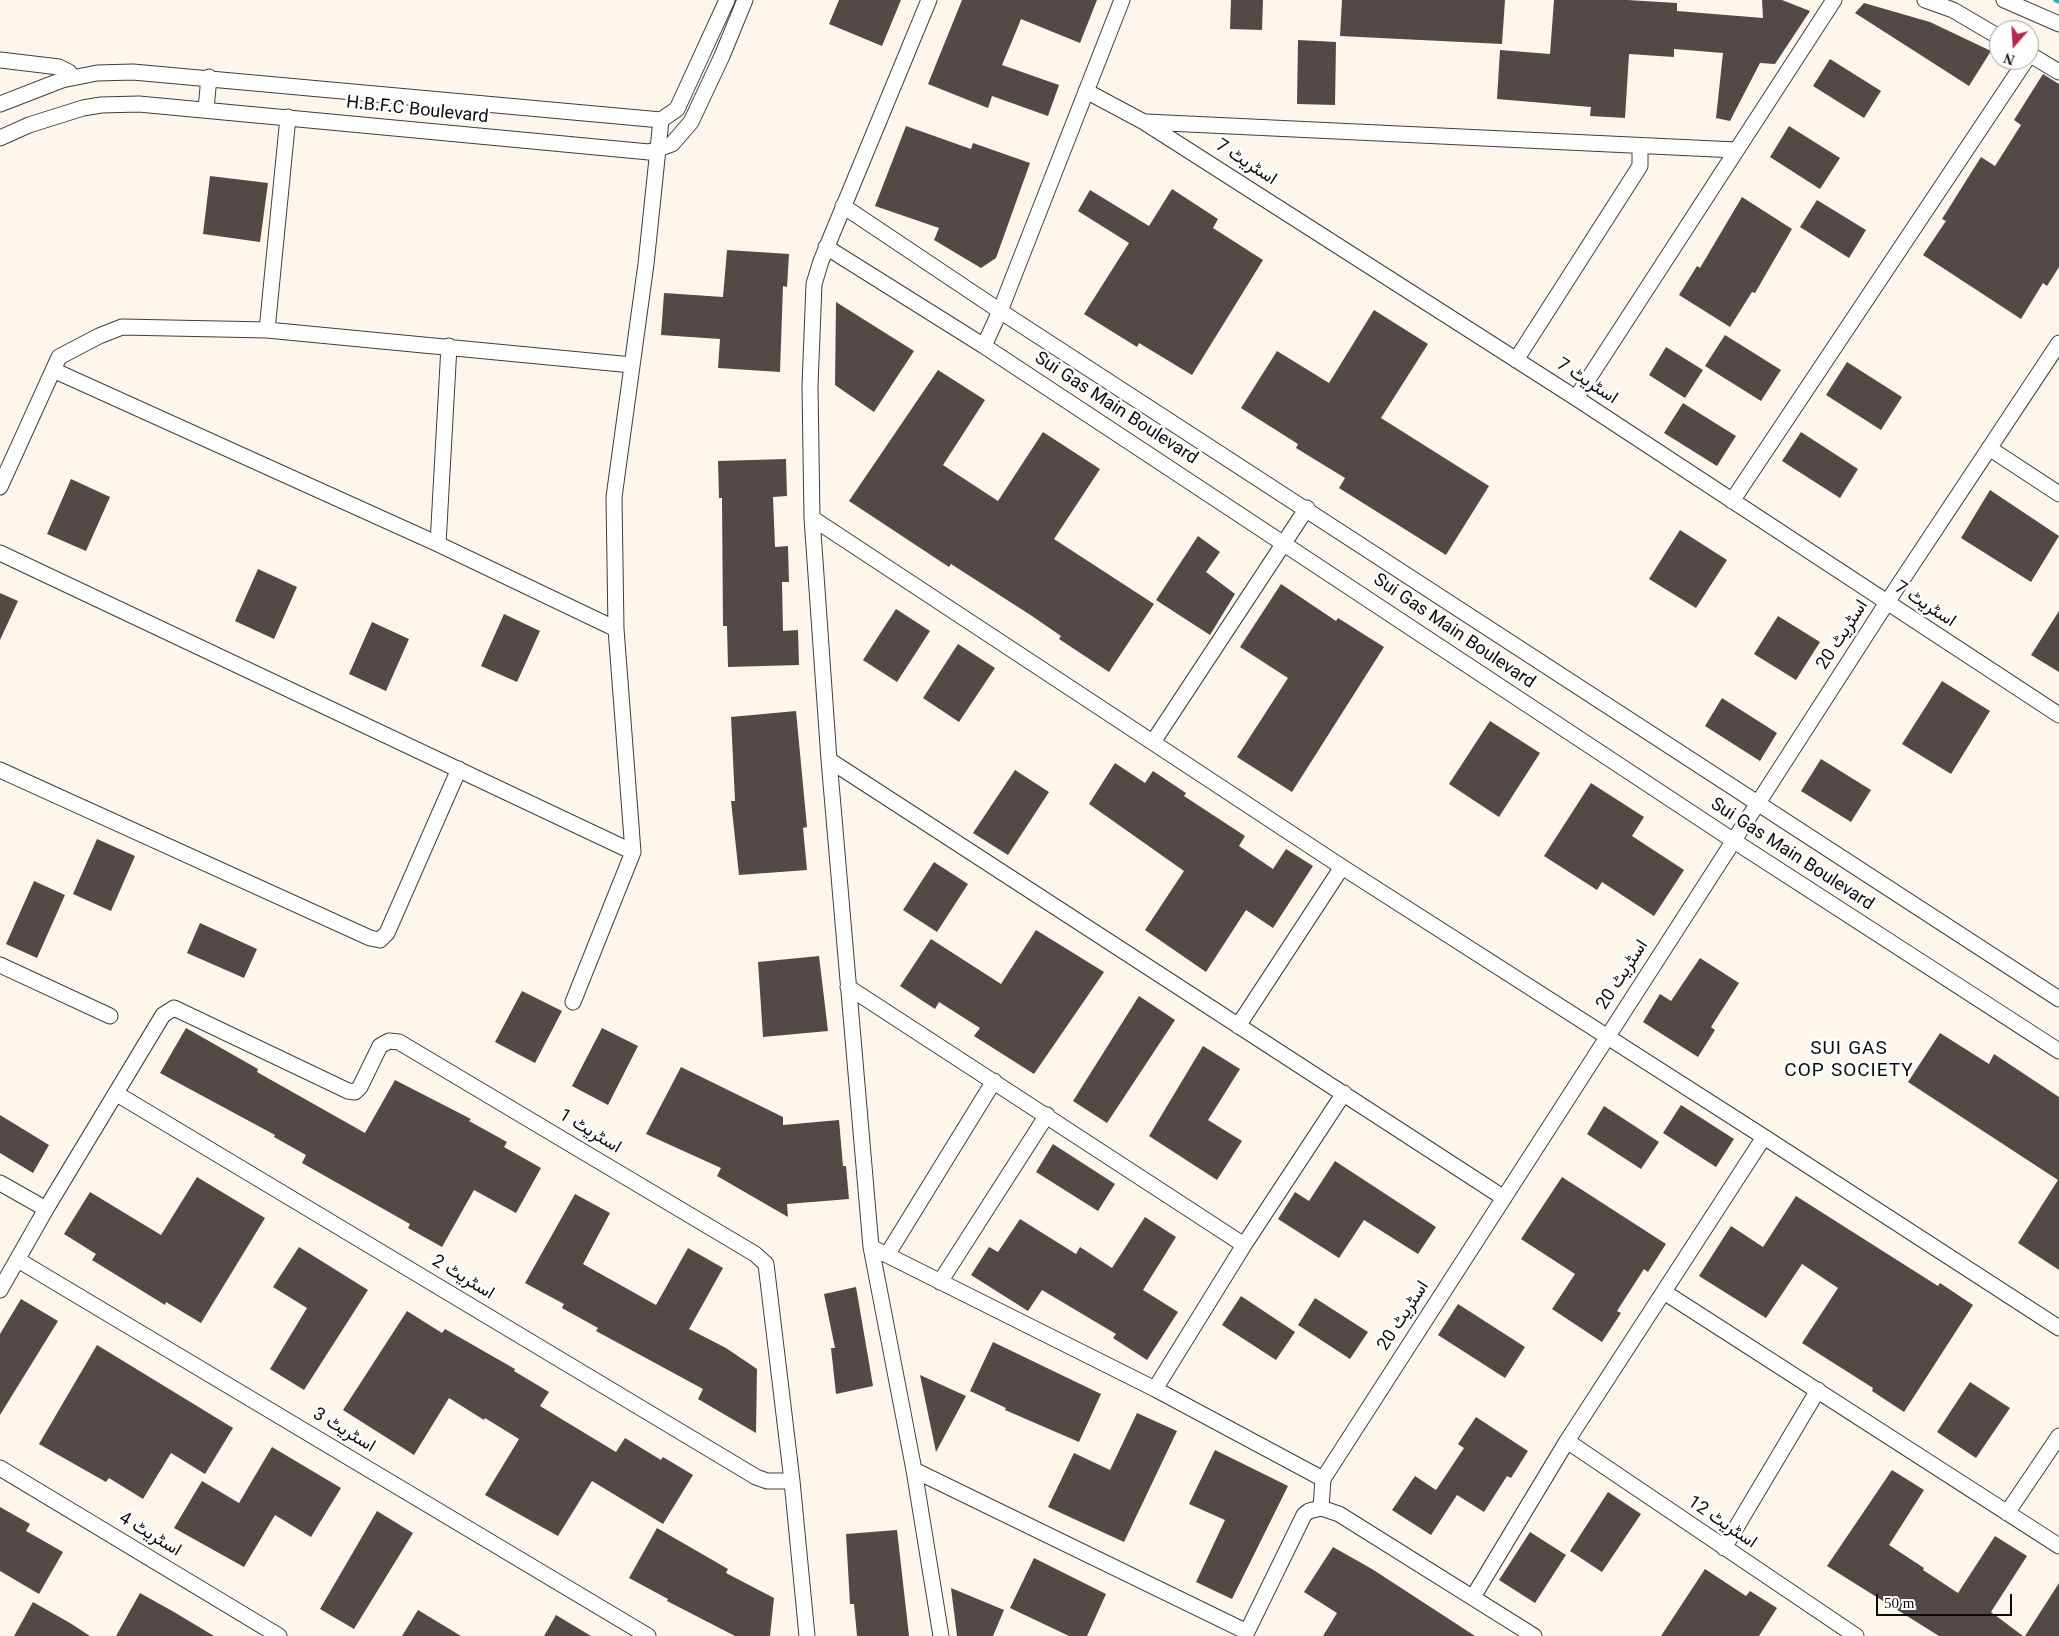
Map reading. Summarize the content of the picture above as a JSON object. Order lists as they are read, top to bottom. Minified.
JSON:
{"streets":{"street":["H.B.F.C Boulevard","اسٹریٹ 7","Sui Gas Main Boulevard","اسٹریٹ 20","اسٹریٹ 1","اسٹریٹ 2","اسٹریٹ 3","اسٹریٹ 12","اسٹریٹ 4"]},"crossings":[["اسٹریٹ 7","اسٹریٹ 20"],["Sui Gas Main Boulevard","اسٹریٹ 20"],["اسٹریٹ 1","اسٹریٹ 2"]],"districts":["SUI GAS COP SOCIETY"],"scale_bar":"50 m","north":"bottom"}
